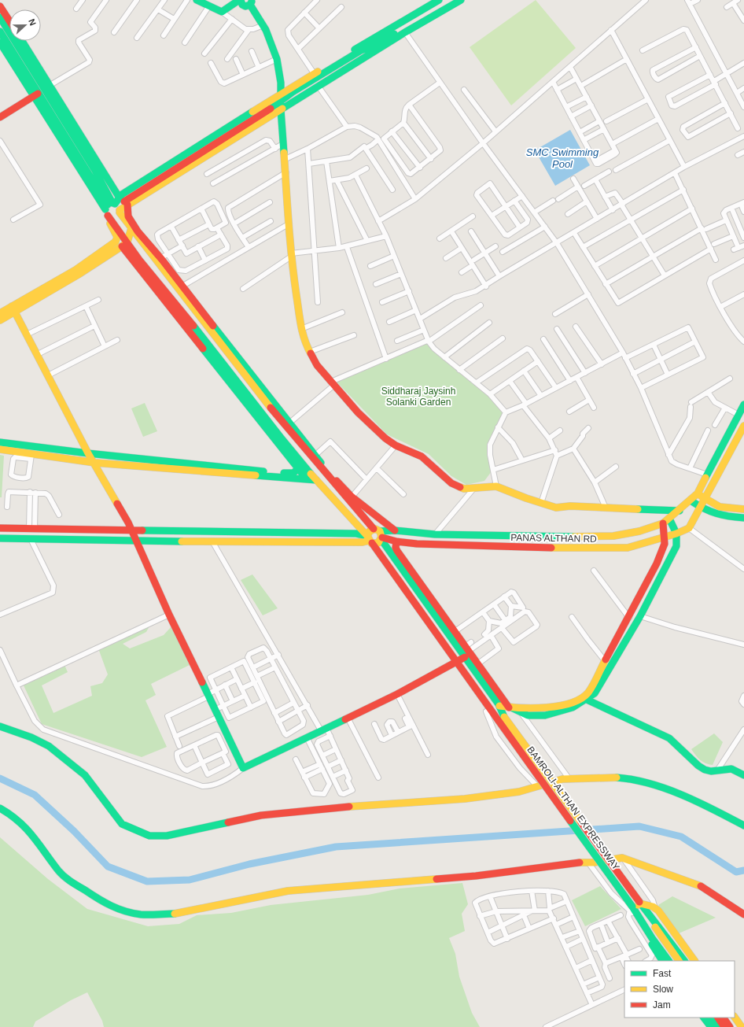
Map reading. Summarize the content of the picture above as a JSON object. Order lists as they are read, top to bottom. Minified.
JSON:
{"streets":{"street":["PANAS ALTHAN RD","BAMROLI-ALTHAN EXPRESSWAY"]},"water":["SMC Swimming Pool"],"parks":["Siddharaj Jaysinh Solanki Garden"],"legend":["Fast","Slow","Jam"],"north":"right"}
